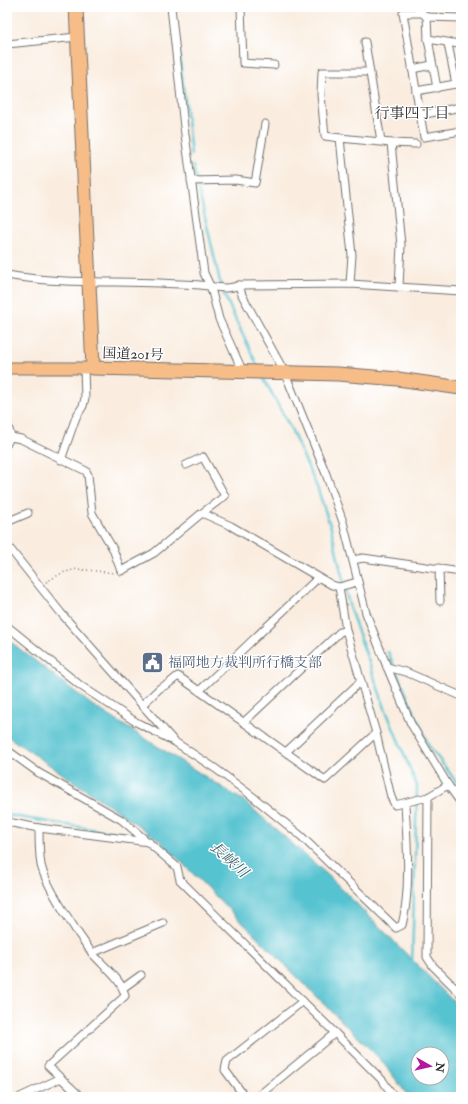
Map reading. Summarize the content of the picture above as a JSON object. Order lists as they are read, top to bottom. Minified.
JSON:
{"streets":{"highway":["国道201号"]},"districts":["行事四丁目"],"water":["長峡川"],"places":{"public building":["福岡地方裁判所行橋支部"]},"north":"right"}
